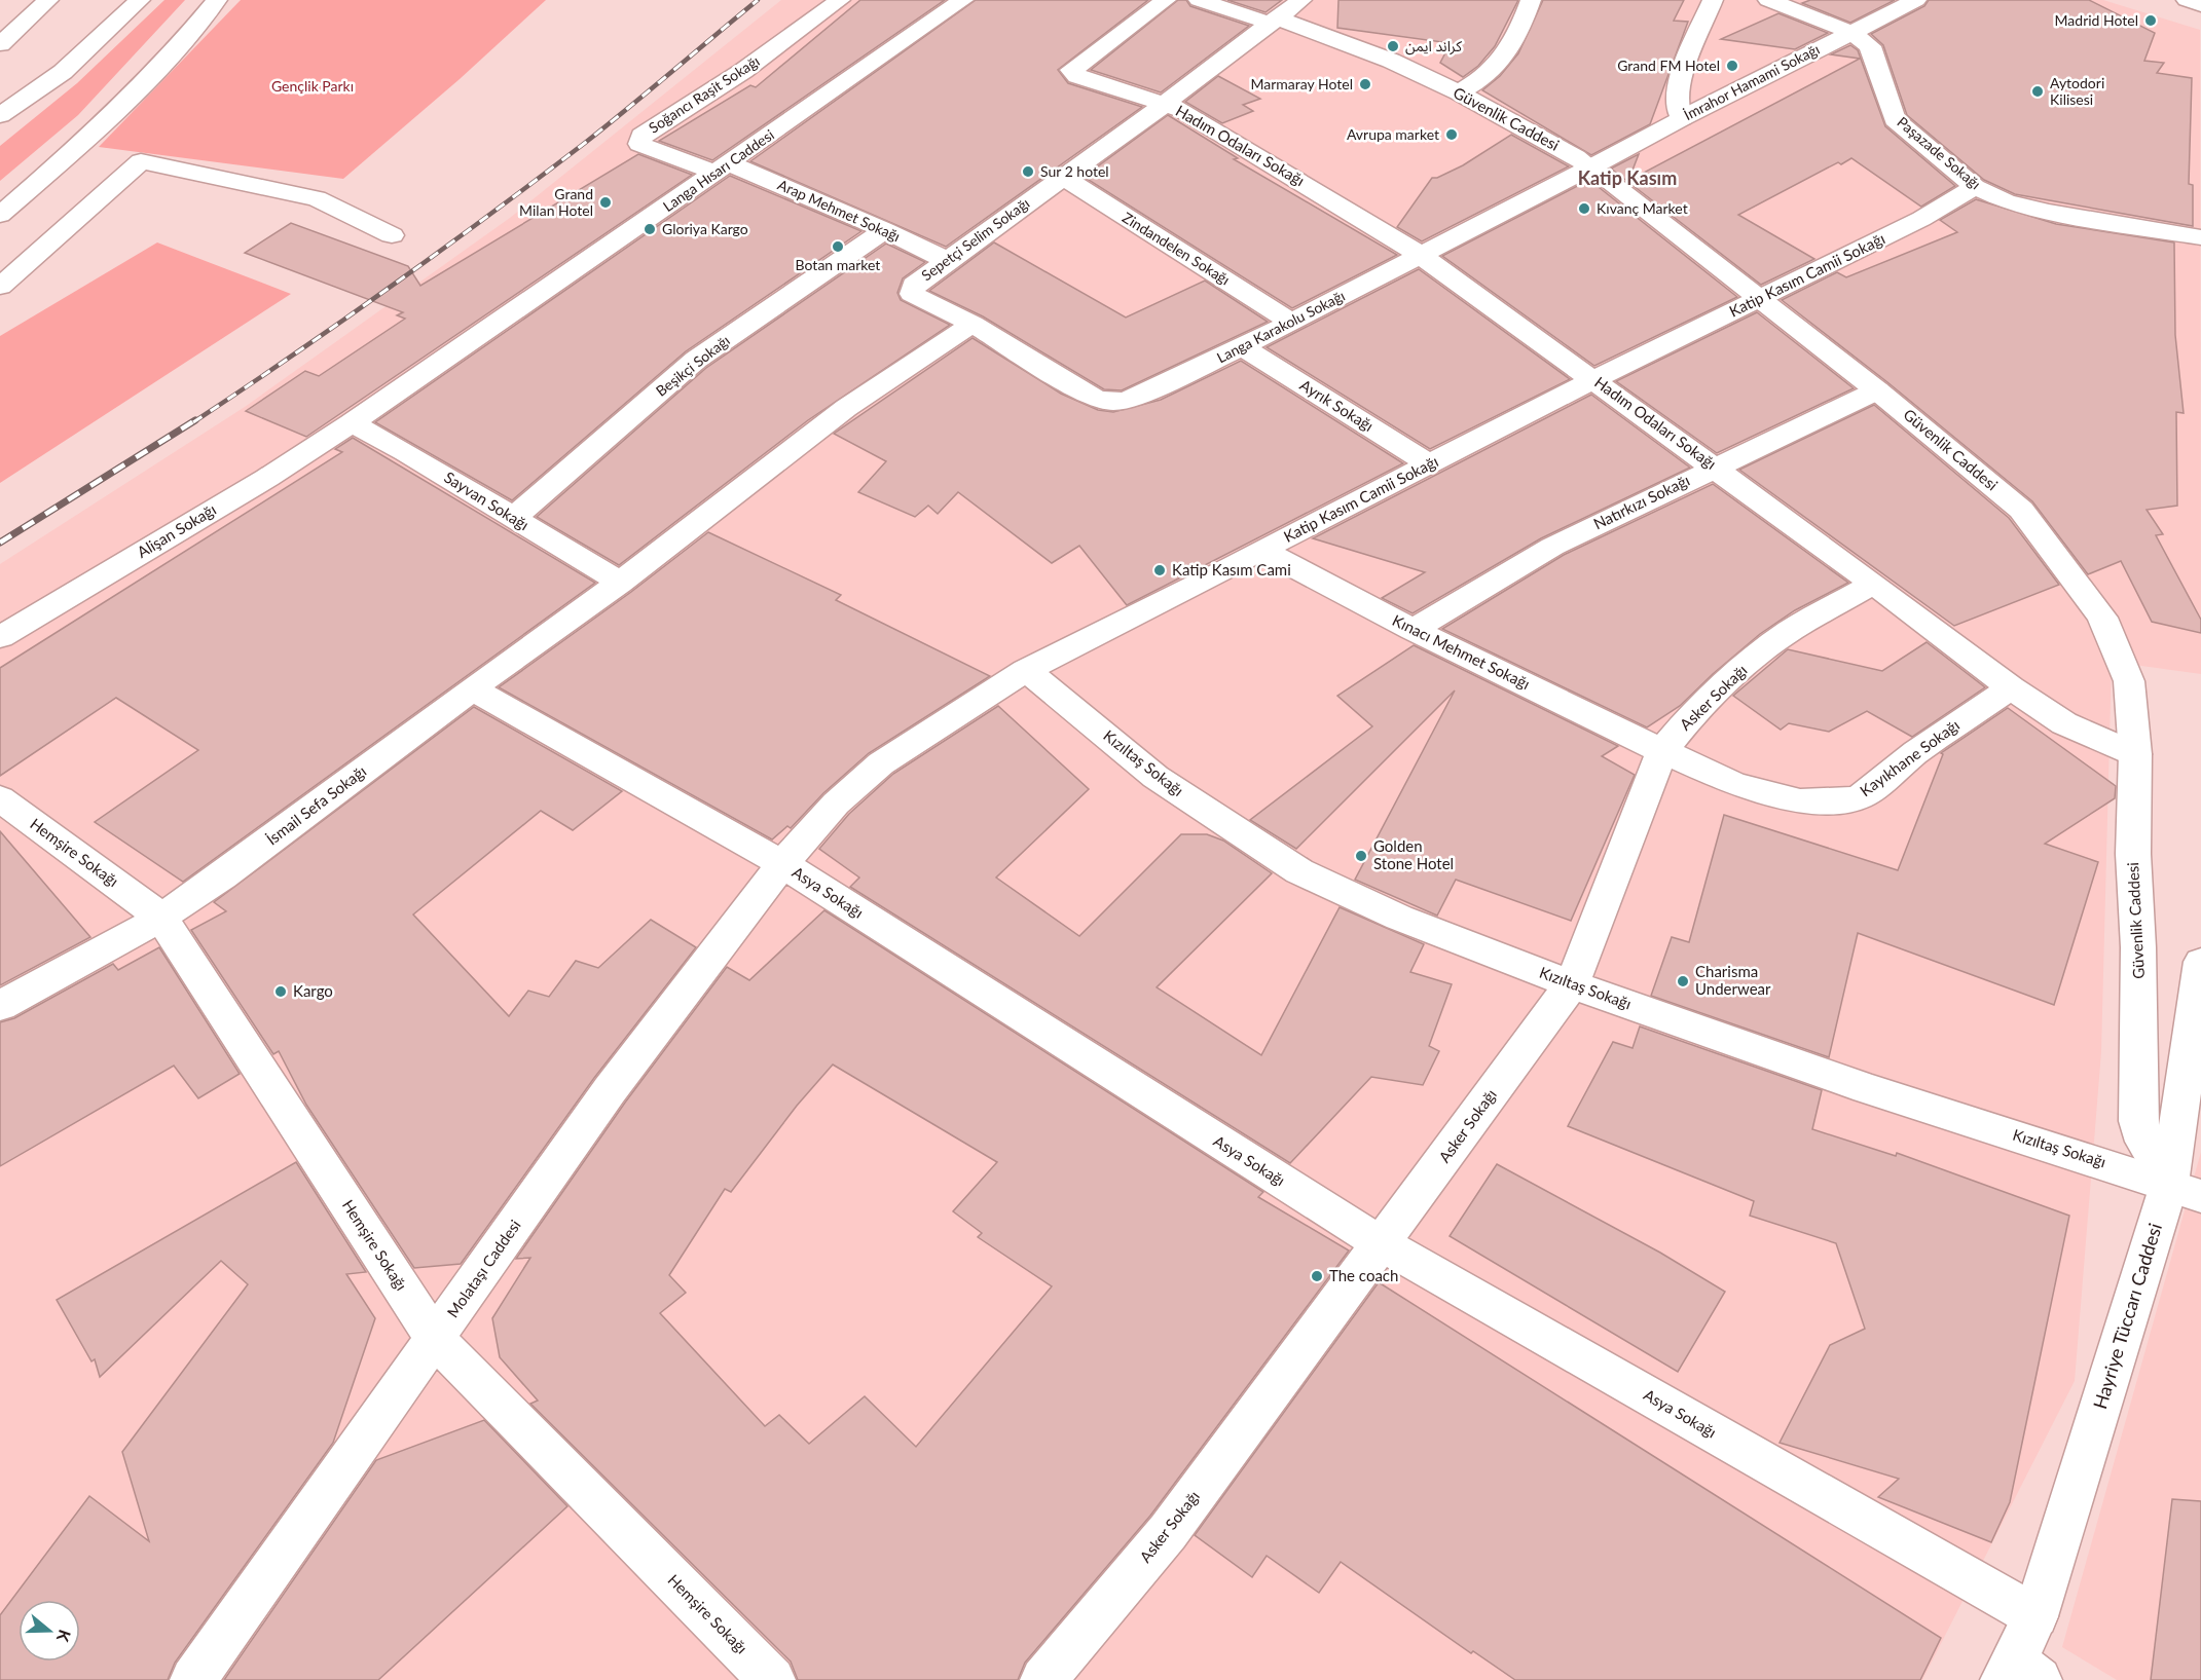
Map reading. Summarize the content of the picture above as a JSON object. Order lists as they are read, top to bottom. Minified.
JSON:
{"streets":{"main road":["İmrahor Hamami Sokağı","Soğancı Raşit Sokağı","Güvenlik Caddesi","Hadım Odaları Sokağı","Paşazade Sokağı","Langa Hısarı Caddesi","Arap Mehmet Sokağı","Sepetçi Selim Sokağı","Zindandelen Sokağı","Katip Kasım Camii Sokağı","Langa Karakolu Sokağı","Beşikçi Sokağı","Ayrık Sokağı","Sayvan Sokağı","Natırkızı Sokağı","Alişan Sokağı","Kınacı Mehmet Sokağı","Asker Sokağı","Kayıkhane Sokağı","Kızıltaş Sokağı","İsmail Sefa Sokağı","Hemşire Sokağı","Asya Sokağı","Molataşı Caddesi","Hayriye Tüccarı Caddesi"]},"crossings":[["İmrahor Hamami Sokağı","Güvenlik Caddesi"],["İmrahor Hamami Sokağı","Paşazade Sokağı"],["İmrahor Hamami Sokağı","Langa Karakolu Sokağı"],["Soğancı Raşit Sokağı","Langa Hısarı Caddesi"],["Soğancı Raşit Sokağı","Arap Mehmet Sokağı"],["Güvenlik Caddesi","Hadım Odaları Sokağı"],["Güvenlik Caddesi","Sepetçi Selim Sokağı"],["Güvenlik Caddesi","Katip Kasım Camii Sokağı"],["Güvenlik Caddesi","Langa Karakolu Sokağı"],["Güvenlik Caddesi","Natırkızı Sokağı"],["Güvenlik Caddesi","Kızıltaş Sokağı"],["Güvenlik Caddesi","Hayriye Tüccarı Caddesi"],["Hadım Odaları Sokağı","Sepetçi Selim Sokağı"],["Hadım Odaları Sokağı","Katip Kasım Camii Sokağı"],["Hadım Odaları Sokağı","Langa Karakolu Sokağı"],["Hadım Odaları Sokağı","Natırkızı Sokağı"],["Hadım Odaları Sokağı","Asker Sokağı"],["Hadım Odaları Sokağı","Kayıkhane Sokağı"],["Paşazade Sokağı","Katip Kasım Camii Sokağı"],["Langa Hısarı Caddesi","Arap Mehmet Sokağı"],["Langa Hısarı Caddesi","Sayvan Sokağı"],["Langa Hısarı Caddesi","Alişan Sokağı"],["Arap Mehmet Sokağı","Sepetçi Selim Sokağı"],["Arap Mehmet Sokağı","Beşikçi Sokağı"],["Sepetçi Selim Sokağı","Zindandelen Sokağı"],["Sepetçi Selim Sokağı","Langa Karakolu Sokağı"],["Zindandelen Sokağı","Langa Karakolu Sokağı"],["Katip Kasım Camii Sokağı","Ayrık Sokağı"],["Katip Kasım Camii Sokağı","Kınacı Mehmet Sokağı"],["Katip Kasım Camii Sokağı","Kızıltaş Sokağı"],["Katip Kasım Camii Sokağı","Asya Sokağı"],["Katip Kasım Camii Sokağı","Molataşı Caddesi"],["Langa Karakolu Sokağı","Ayrık Sokağı"],["Beşikçi Sokağı","Sayvan Sokağı"],["Sayvan Sokağı","Alişan Sokağı"],["Sayvan Sokağı","İsmail Sefa Sokağı"],["Natırkızı Sokağı","Kınacı Mehmet Sokağı"],["Kınacı Mehmet Sokağı","Asker Sokağı"],["Kınacı Mehmet Sokağı","Kayıkhane Sokağı"],["Asker Sokağı","Kayıkhane Sokağı"],["Asker Sokağı","Kızıltaş Sokağı"],["Asker Sokağı","Asya Sokağı"],["Kızıltaş Sokağı","Hayriye Tüccarı Caddesi"],["İsmail Sefa Sokağı","Hemşire Sokağı"],["İsmail Sefa Sokağı","Asya Sokağı"],["Hemşire Sokağı","Molataşı Caddesi"],["Asya Sokağı","Molataşı Caddesi"],["Asya Sokağı","Hayriye Tüccarı Caddesi"]],"districts":["Katip Kasım"],"parks":["Gençlik Parkı"],"places":["Madrid Hotel","كراند ايمن","Grand FM Hotel","Marmaray Hotel","Aytodori Kilisesi","Avrupa market","Sur 2 hotel","Grand Milan Hotel","Kıvanç Market","Gloriya Kargo","Botan market","Katip Kasım Cami","Golden Stone Hotel","Charisma Underwear","Kargo","The coach"],"north":"right"}
